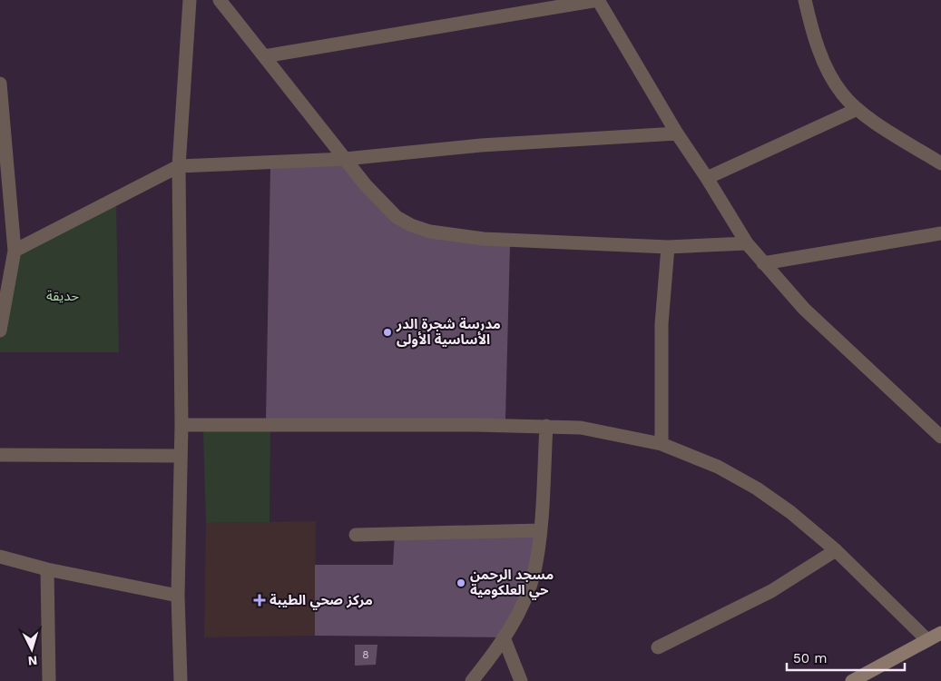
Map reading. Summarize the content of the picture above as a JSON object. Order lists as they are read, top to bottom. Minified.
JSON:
{"parks":["حديقة"],"places":{"other":["مدرسة شجرة الدر الأساسية الأولى","مسجد الرحمن حي العلكومية"],"health":["مركز صحي الطيبة"]},"house_numbers":["8"],"scale_bar":"50 m","north":"bottom"}
